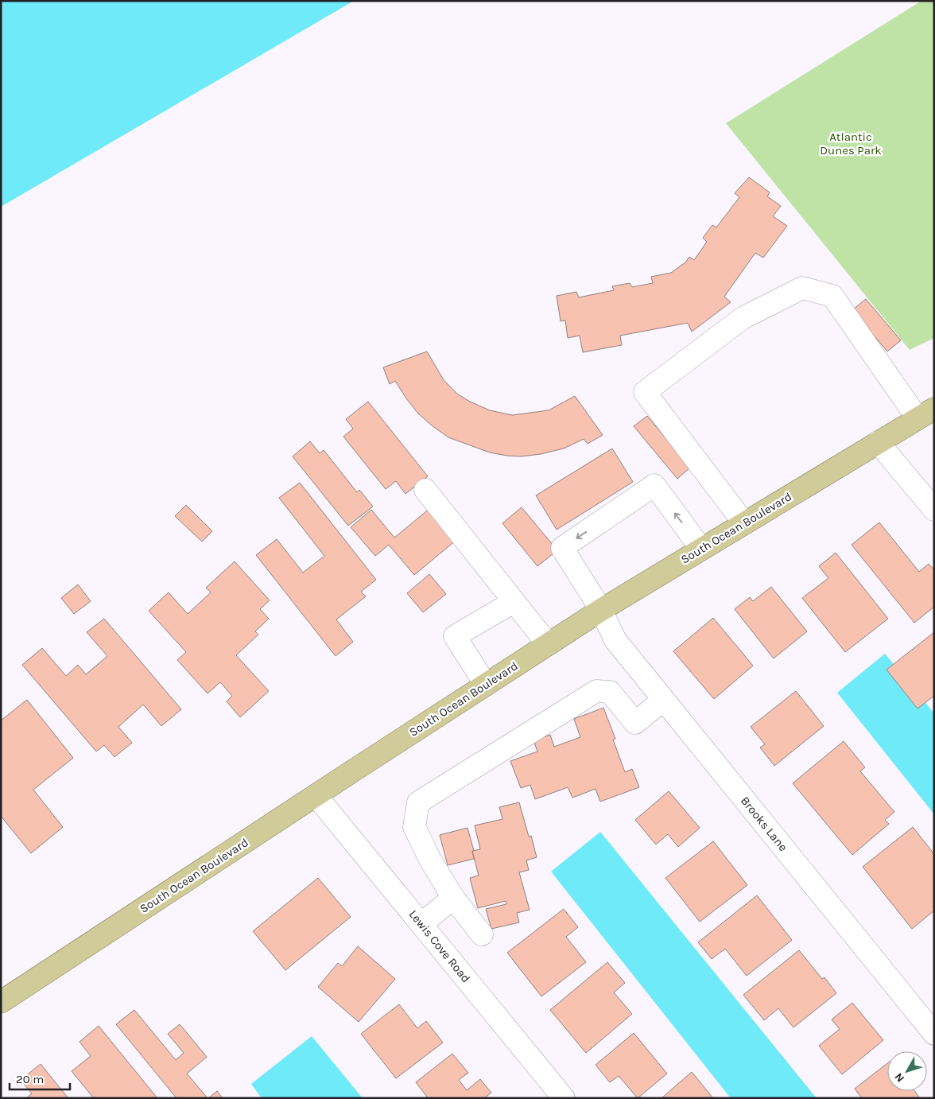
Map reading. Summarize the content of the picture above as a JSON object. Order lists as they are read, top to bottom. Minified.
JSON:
{"streets":{"main road":["South Ocean Boulevard"],"street":["Brooks Lane","Lewis Cove Road"]},"crossings":[["South Ocean Boulevard","Brooks Lane"],["South Ocean Boulevard","Lewis Cove Road"]],"parks":["Atlantic Dunes Park"],"scale_bar":"20 m","north":"bottom left"}
